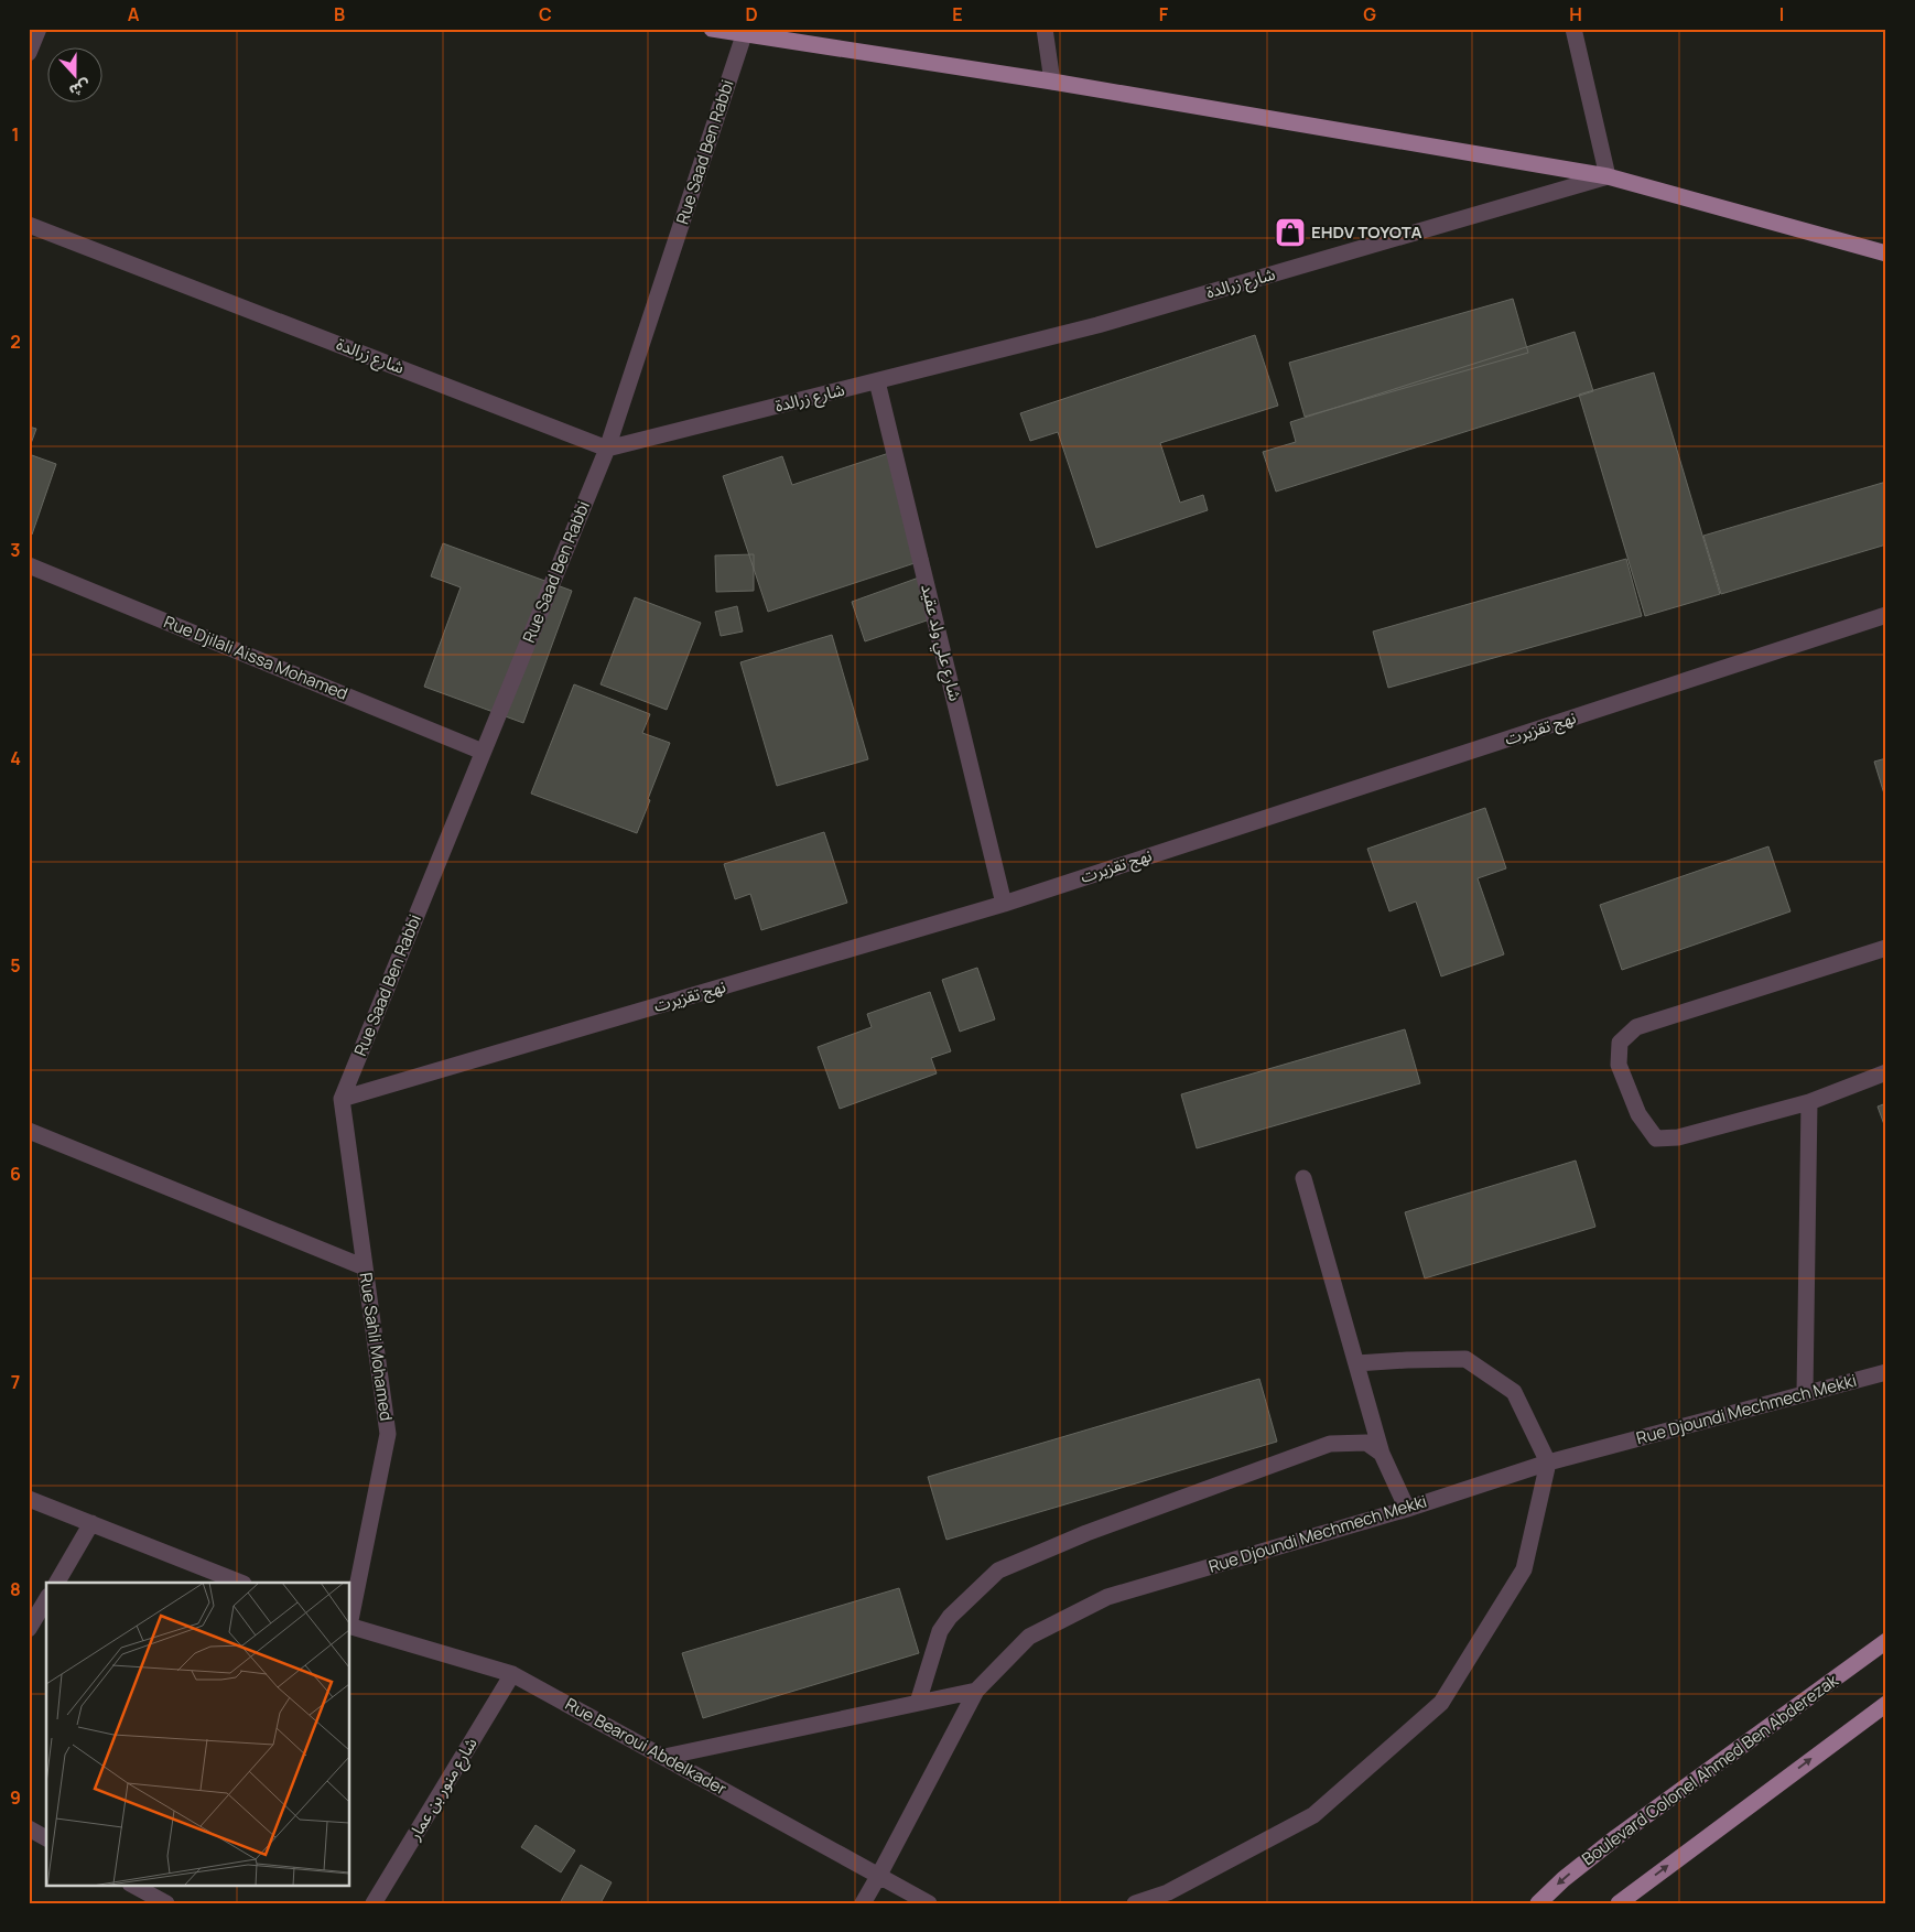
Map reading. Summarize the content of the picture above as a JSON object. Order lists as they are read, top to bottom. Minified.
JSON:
{"streets":{"main road":["Boulevard Colonel Ahmed Ben Abderezak"],"street":["Rue Saad Ben Rabbi","شارع زرالدة","شارع علي ولد عقيد","Rue Djilali Aissa Mohamed","نهج تقزيرت","Rue Sahli Mohamed","Rue Djoundi Mechmech Mekki","Rue Bearoui Abdelkader","شارع منور بن عمار"]},"crossings":[["Rue Saad Ben Rabbi","شارع زرالدة"],["Rue Saad Ben Rabbi","Rue Djilali Aissa Mohamed"],["Rue Saad Ben Rabbi","نهج تقزيرت"],["Rue Saad Ben Rabbi","Rue Sahli Mohamed"],["شارع زرالدة","شارع علي ولد عقيد"],["شارع علي ولد عقيد","نهج تقزيرت"],["نهج تقزيرت","Rue Sahli Mohamed"],["Rue Djoundi Mechmech Mekki","Rue Bearoui Abdelkader"],["Rue Bearoui Abdelkader","شارع منور بن عمار"]],"places":{"shop":["EHDV TOYOTA"]},"north":"bottom","grid":{"columns":["A","B","C","D","E","F","G","H","I"],"rows":["1","2","3","4","5","6","7","8","9"]}}
